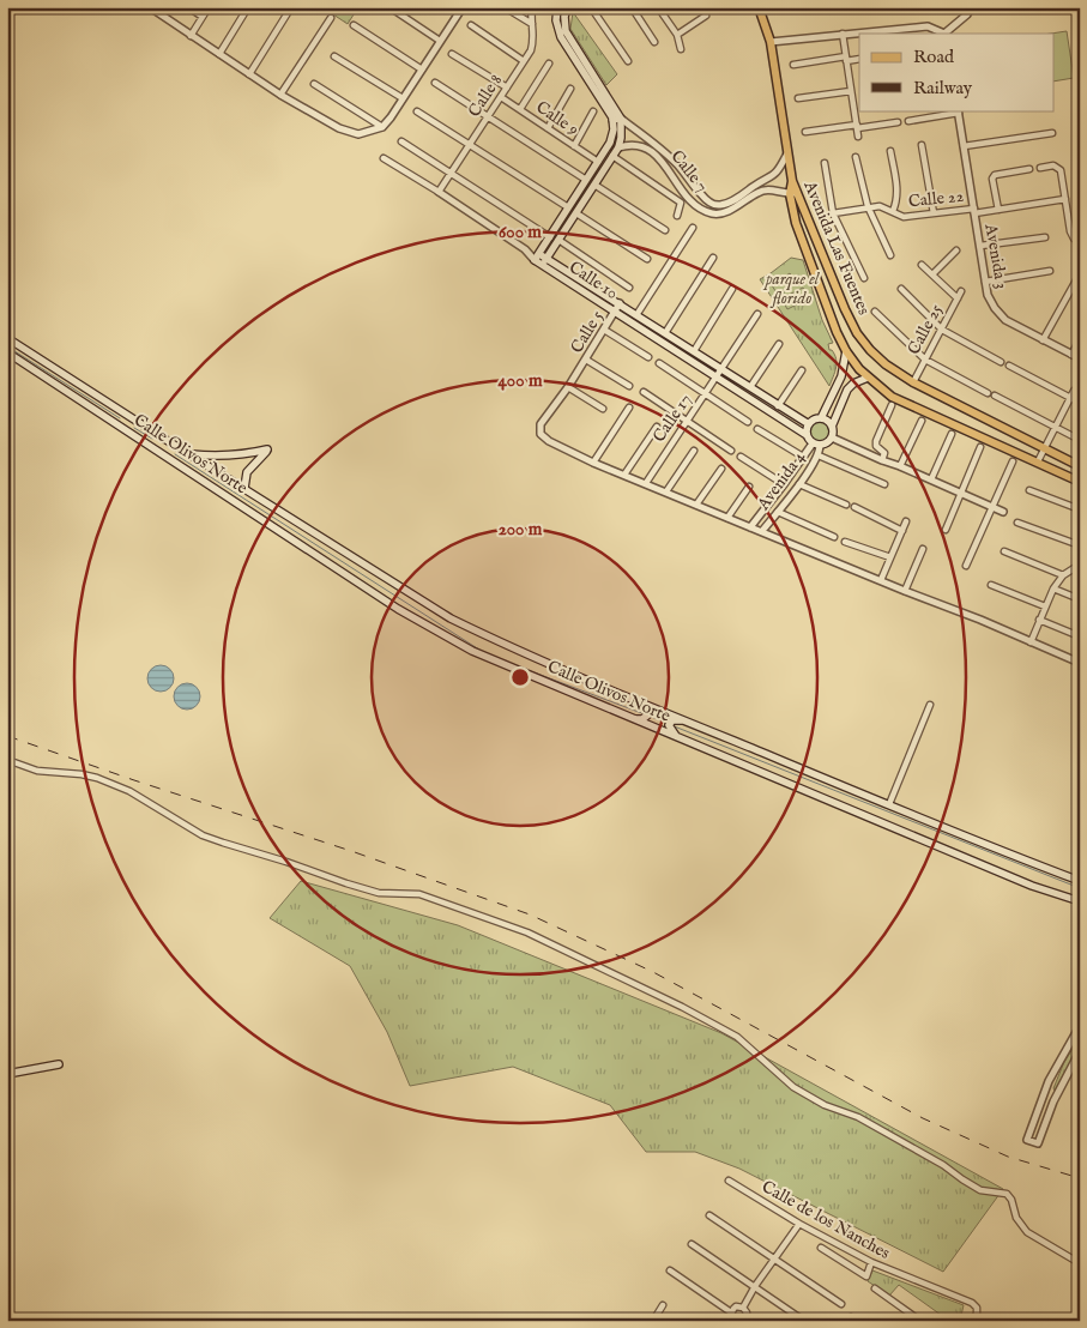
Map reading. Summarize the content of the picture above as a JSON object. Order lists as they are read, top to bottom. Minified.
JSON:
{"streets":{"main road":["Calle 7","Avenida Las Fuentes","Calle 10","Calle Olivos Norte"],"street":["Calle 8","Calle 9","Calle 22","Avenida 3","Calle 25","Calle 5","Calle 17","Avenida 4","Calle de los Nanches"]},"crossings":[["Calle 8","Calle 9"],["Calle 8","Calle 10"],["Calle 7","Avenida Las Fuentes"],["Calle 22","Avenida 3"],["Avenida Las Fuentes","Calle 25"],["Calle 10","Calle 5"],["Calle 10","Calle 17"],["Calle 10","Avenida 4"]],"parks":["parque el florido"],"legend":["Road","Railway"],"rings":["600 m","400 m","200 m"]}
